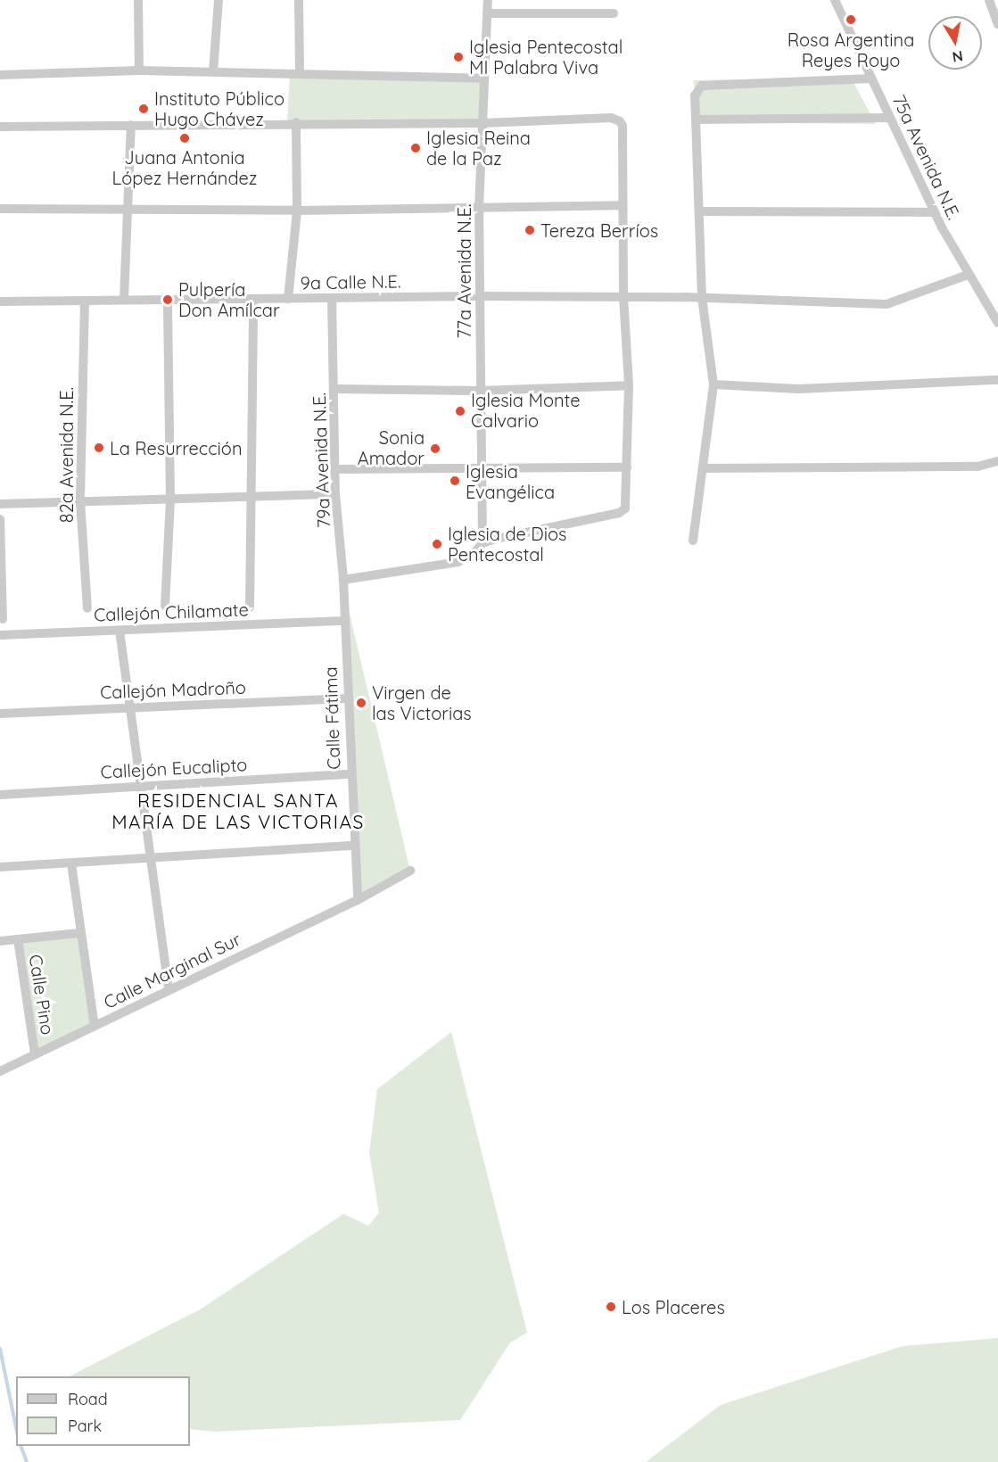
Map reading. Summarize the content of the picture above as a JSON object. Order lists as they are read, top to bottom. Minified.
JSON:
{"streets":{"street":["75a Avenida N.E.","77a Avenida N.E.","9a Calle N.E.","82a Avenida N.E.","79a Avenida N.E.","Callejón Chilamate","Callejón Madroño","Calle Fátima","Callejón Eucalipto","Calle Marginal Sur","Calle Pino"]},"crossings":[["75a Avenida N.E.","9a Calle N.E."],["77a Avenida N.E.","9a Calle N.E."],["9a Calle N.E.","82a Avenida N.E."],["9a Calle N.E.","79a Avenida N.E."],["79a Avenida N.E.","Callejón Chilamate"],["79a Avenida N.E.","Calle Fátima"],["Callejón Chilamate","Calle Fátima"],["Callejón Madroño","Calle Fátima"],["Calle Fátima","Callejón Eucalipto"],["Calle Fátima","Calle Marginal Sur"],["Calle Marginal Sur","Calle Pino"]],"districts":["RESIDENCIAL SANTA MARÍA DE LAS VICTORIAS"],"places":["Rosa Argentina Reyes Royo","Iglesia Pentecostal MI Palabra Viva","Instituto Público Hugo Chávez","Juana Antonia López Hernández","Iglesia Reina de la Paz","Tereza Berríos","Pulpería Don Amílcar","Iglesia Monte Calvario","La Resurrección","Sonia Amador","Iglesia Evangélica","Iglesia de Dios Pentecostal","Virgen de las Victorias","Los Placeres"],"legend":["Road","Park"],"north":"bottom"}
